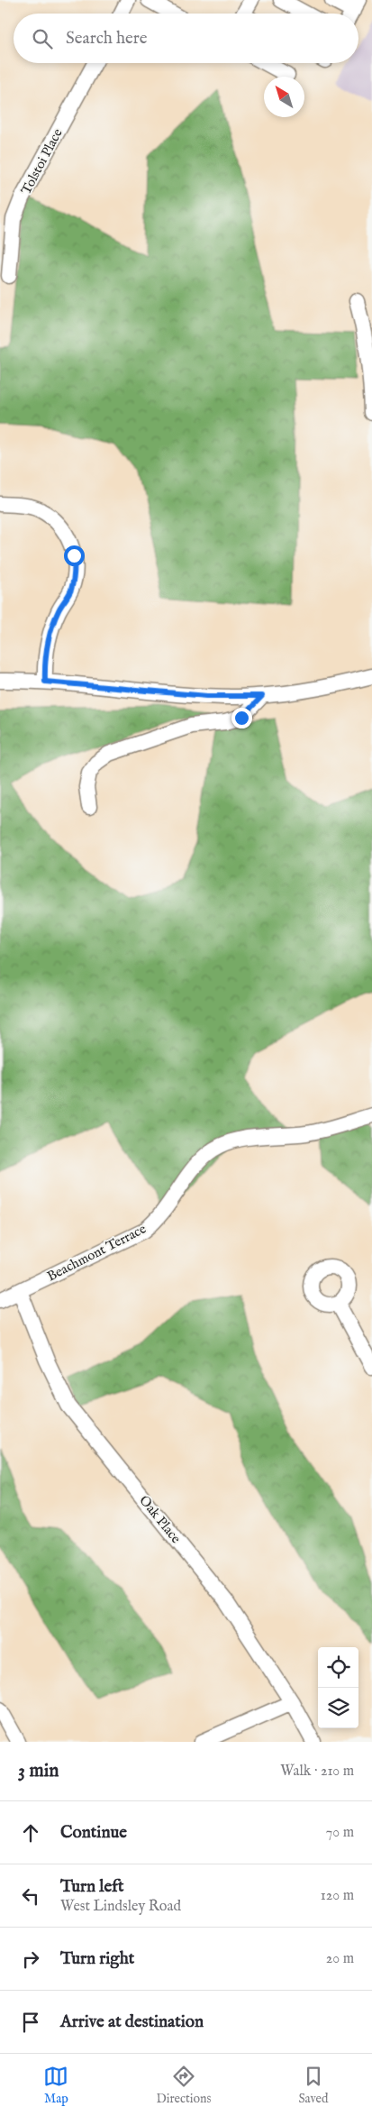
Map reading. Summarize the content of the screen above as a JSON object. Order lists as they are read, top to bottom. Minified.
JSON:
{"streets":{"street":["Tolstoi Place","Beachmont Terrace","Oak Place"]},"crossings":[["Beachmont Terrace","Oak Place"]],"north":"top left","page":{"search":"Search here","heading":["3 min","Walk · 210 m"],"list":[["Continue","70 m"],["Turn left","West Lindsley Road","120 m"],["Turn right","20 m"],"Arrive at destination"],"nav":["Map","Directions","Saved"]}}
